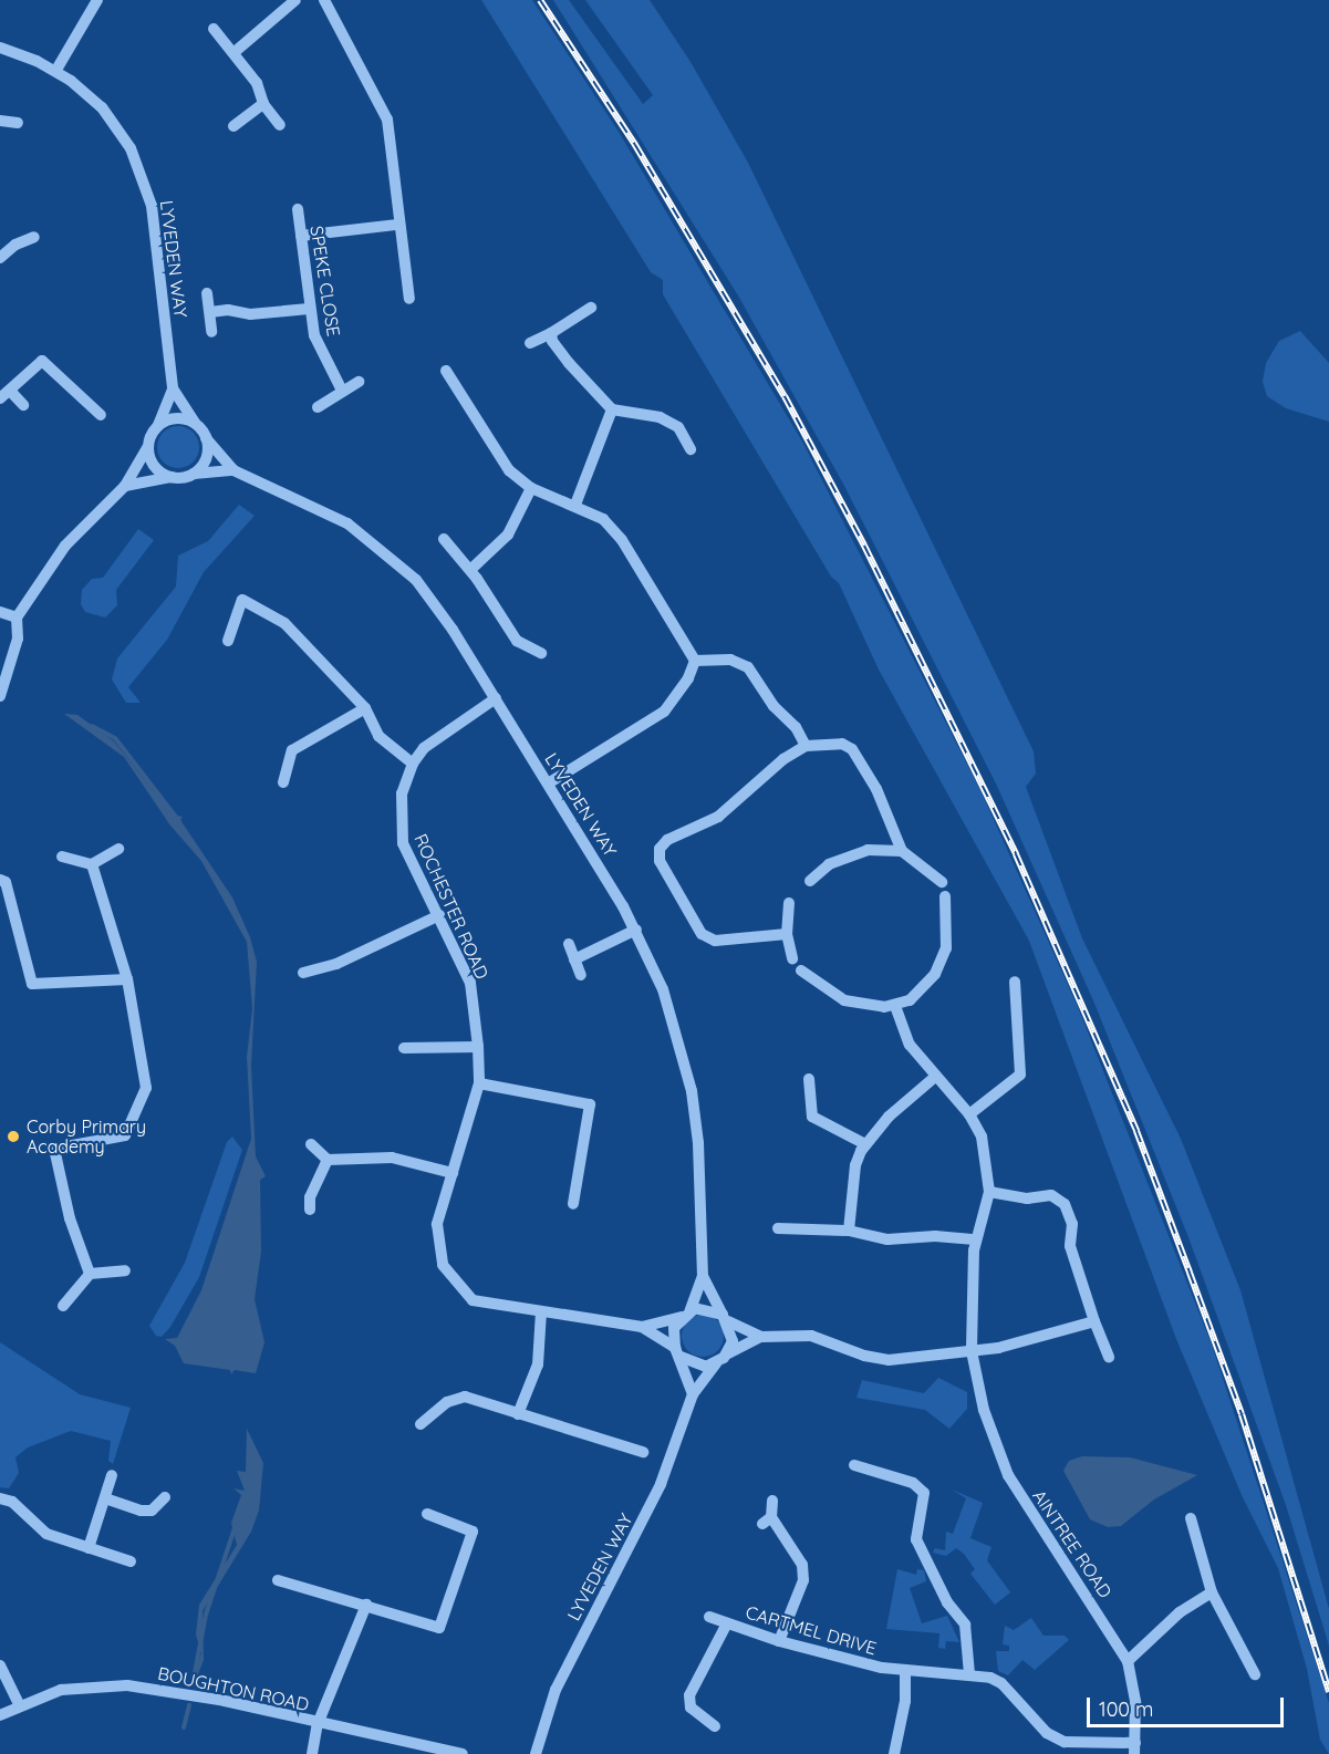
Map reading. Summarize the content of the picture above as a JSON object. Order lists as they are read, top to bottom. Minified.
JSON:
{"streets":{"street":["LYVEDEN WAY","SPEKE CLOSE","ROCHESTER ROAD","AINTREE ROAD","CARTMEL DRIVE","BOUGHTON ROAD"]},"crossings":[["LYVEDEN WAY","ROCHESTER ROAD"],["AINTREE ROAD","CARTMEL DRIVE"]],"places":["Corby Primary Academy"],"scale_bar":"100 m"}
